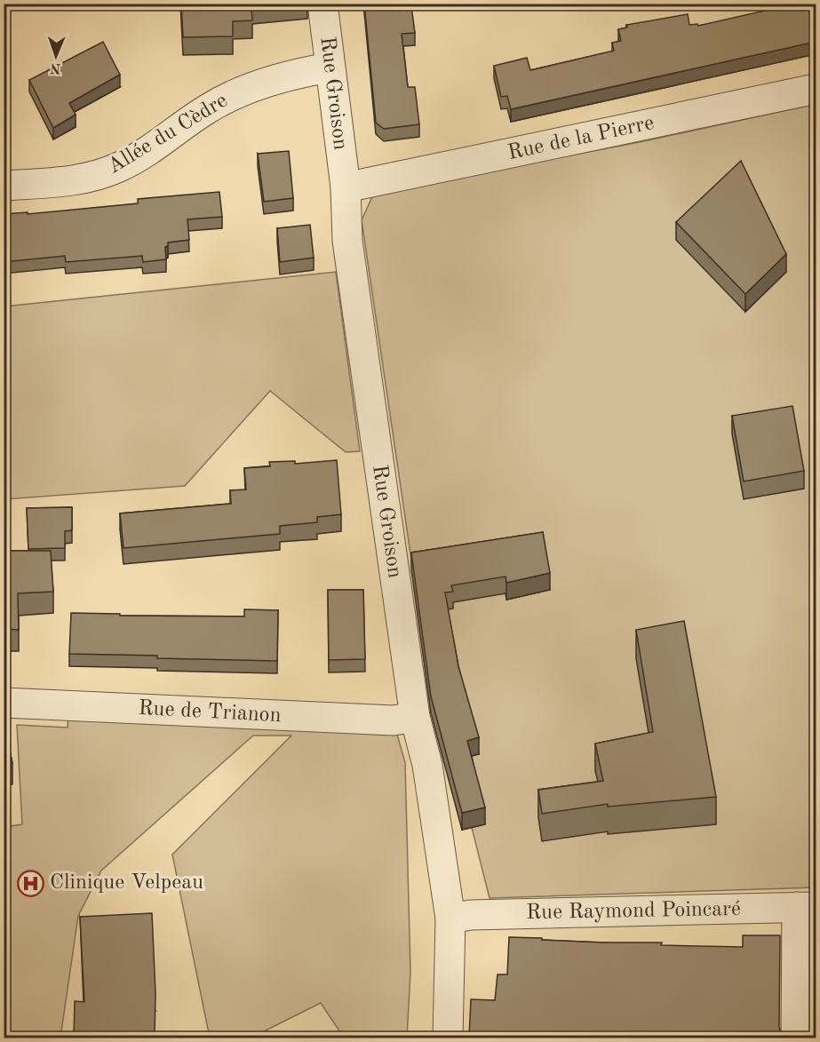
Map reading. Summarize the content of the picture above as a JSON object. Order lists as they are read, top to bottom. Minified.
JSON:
{"streets":{"street":["Rue Groison","Allée du Cèdre","Rue de la Pierre","Rue de Trianon","Rue Raymond Poincaré"]},"crossings":[["Rue Groison","Allée du Cèdre"],["Rue Groison","Rue de la Pierre"],["Rue Groison","Rue de Trianon"],["Rue Groison","Rue Raymond Poincaré"]],"places":{"hospital":["Clinique Velpeau"]},"north":"bottom"}
